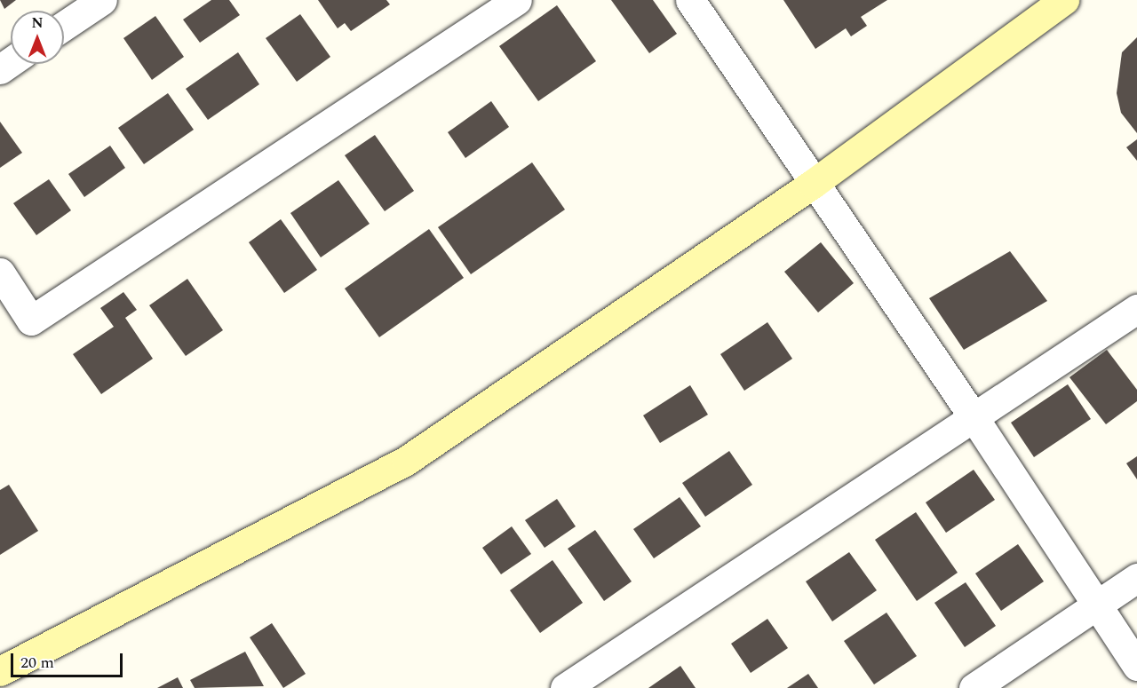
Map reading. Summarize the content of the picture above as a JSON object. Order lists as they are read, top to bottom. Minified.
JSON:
{"scale_bar":"20 m","north":"top"}
